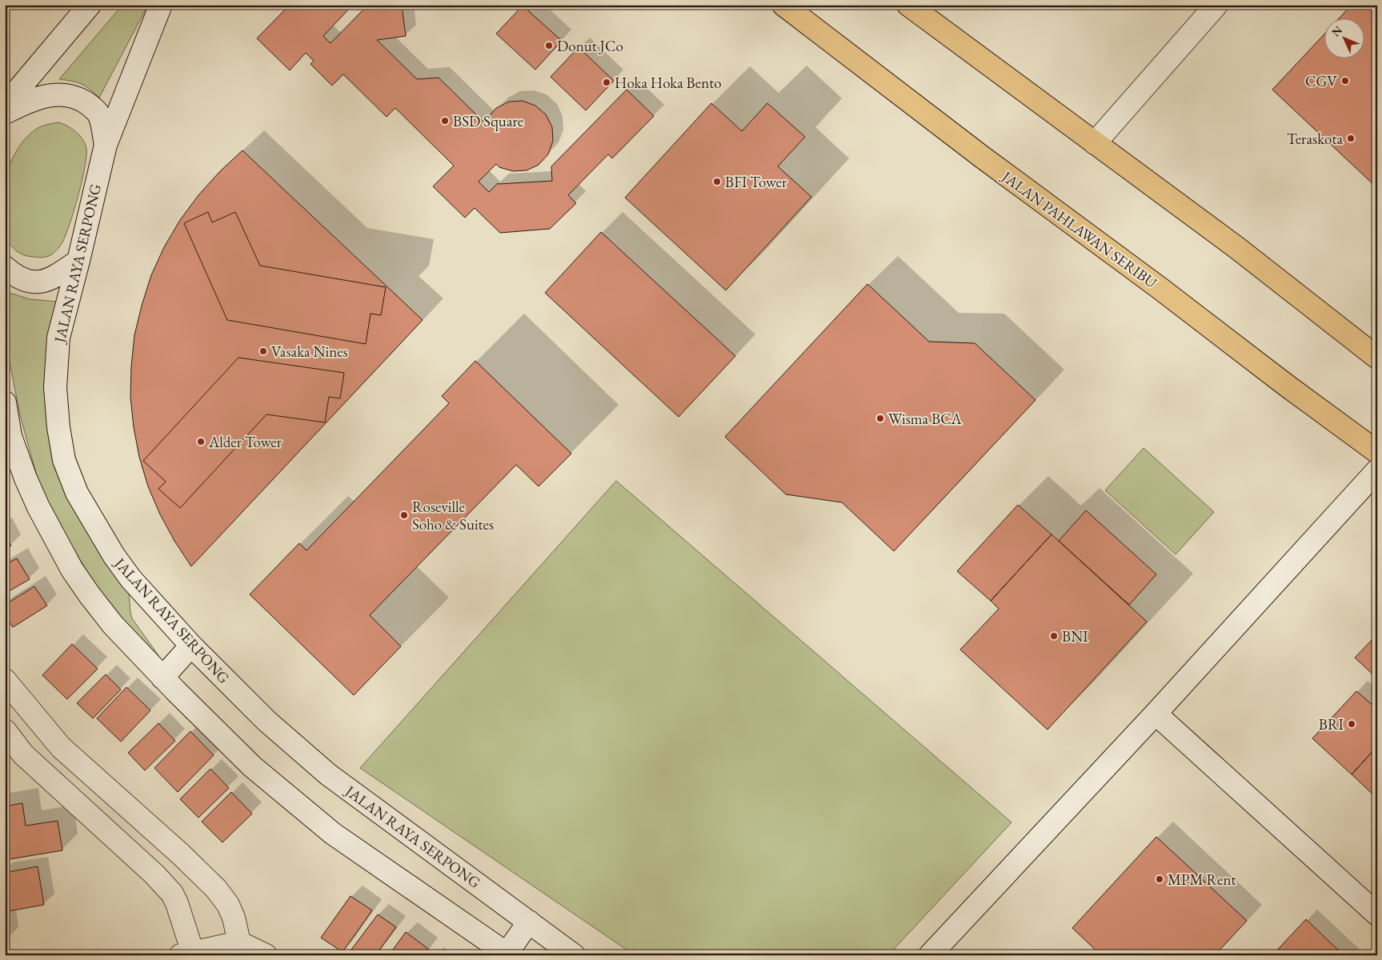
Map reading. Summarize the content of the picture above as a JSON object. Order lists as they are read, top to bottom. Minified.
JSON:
{"streets":{"main road":["JALAN PAHLAWAN SERIBU","JALAN RAYA SERPONG"]},"places":["Donut JCo","CGV","Hoka Hoka Bento","BSD Square","Teraskota","BFI Tower","Vasaka Nines","Wisma BCA","Alder Tower","Roseville Soho & Suites","BNI","BRI","MPM Rent"],"north":"top left"}
